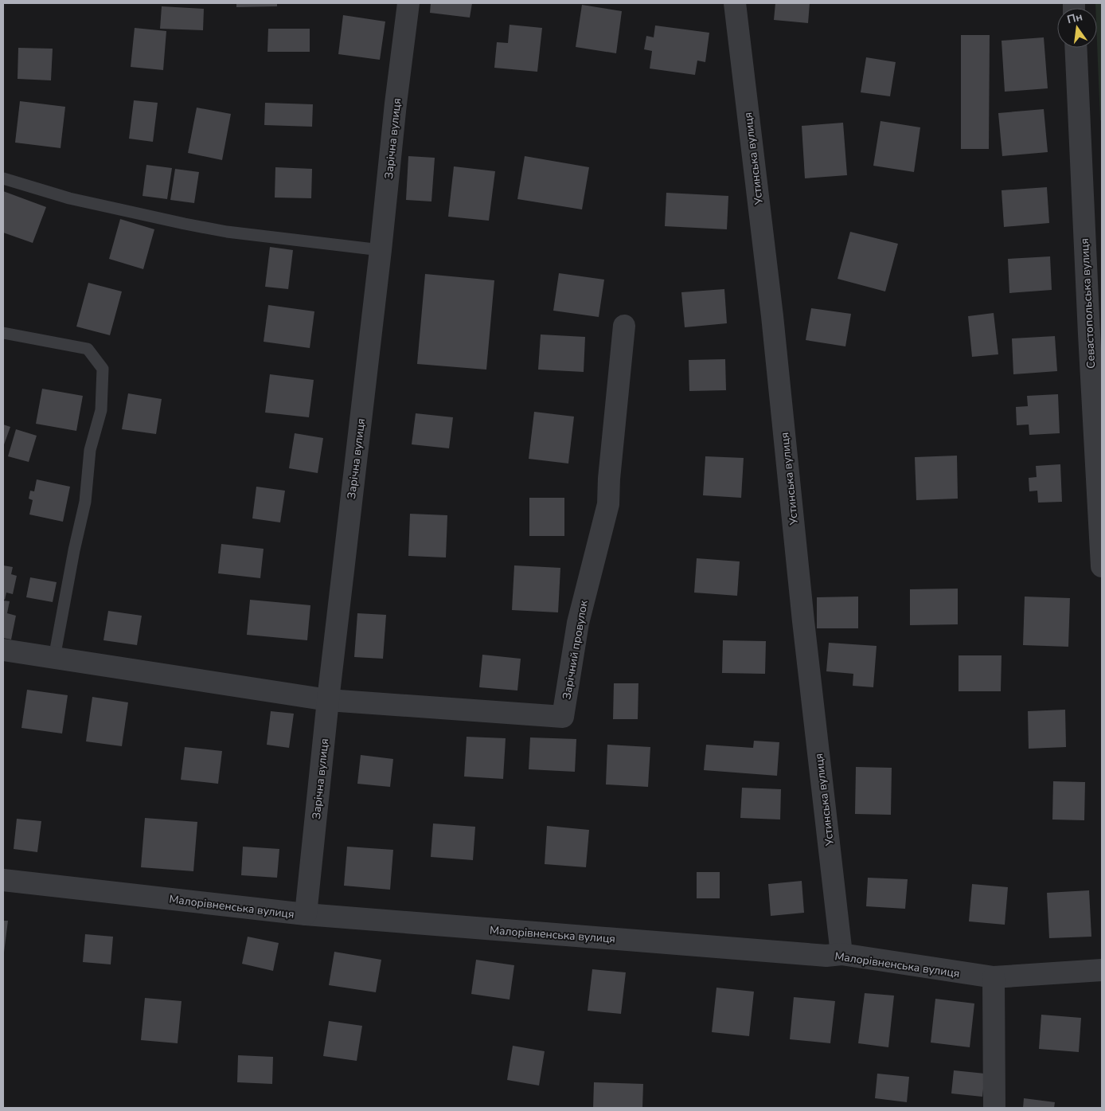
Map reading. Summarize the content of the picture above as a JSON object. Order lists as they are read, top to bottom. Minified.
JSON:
{"streets":{"street":["Зарічна вулиця","Устинська вулиця","Севастопольська вулиця","Зарічний провулок","Малорівненська вулиця"]},"crossings":[["Зарічна вулиця","Зарічний провулок"],["Зарічна вулиця","Малорівненська вулиця"],["Устинська вулиця","Малорівненська вулиця"]],"north":"top"}
